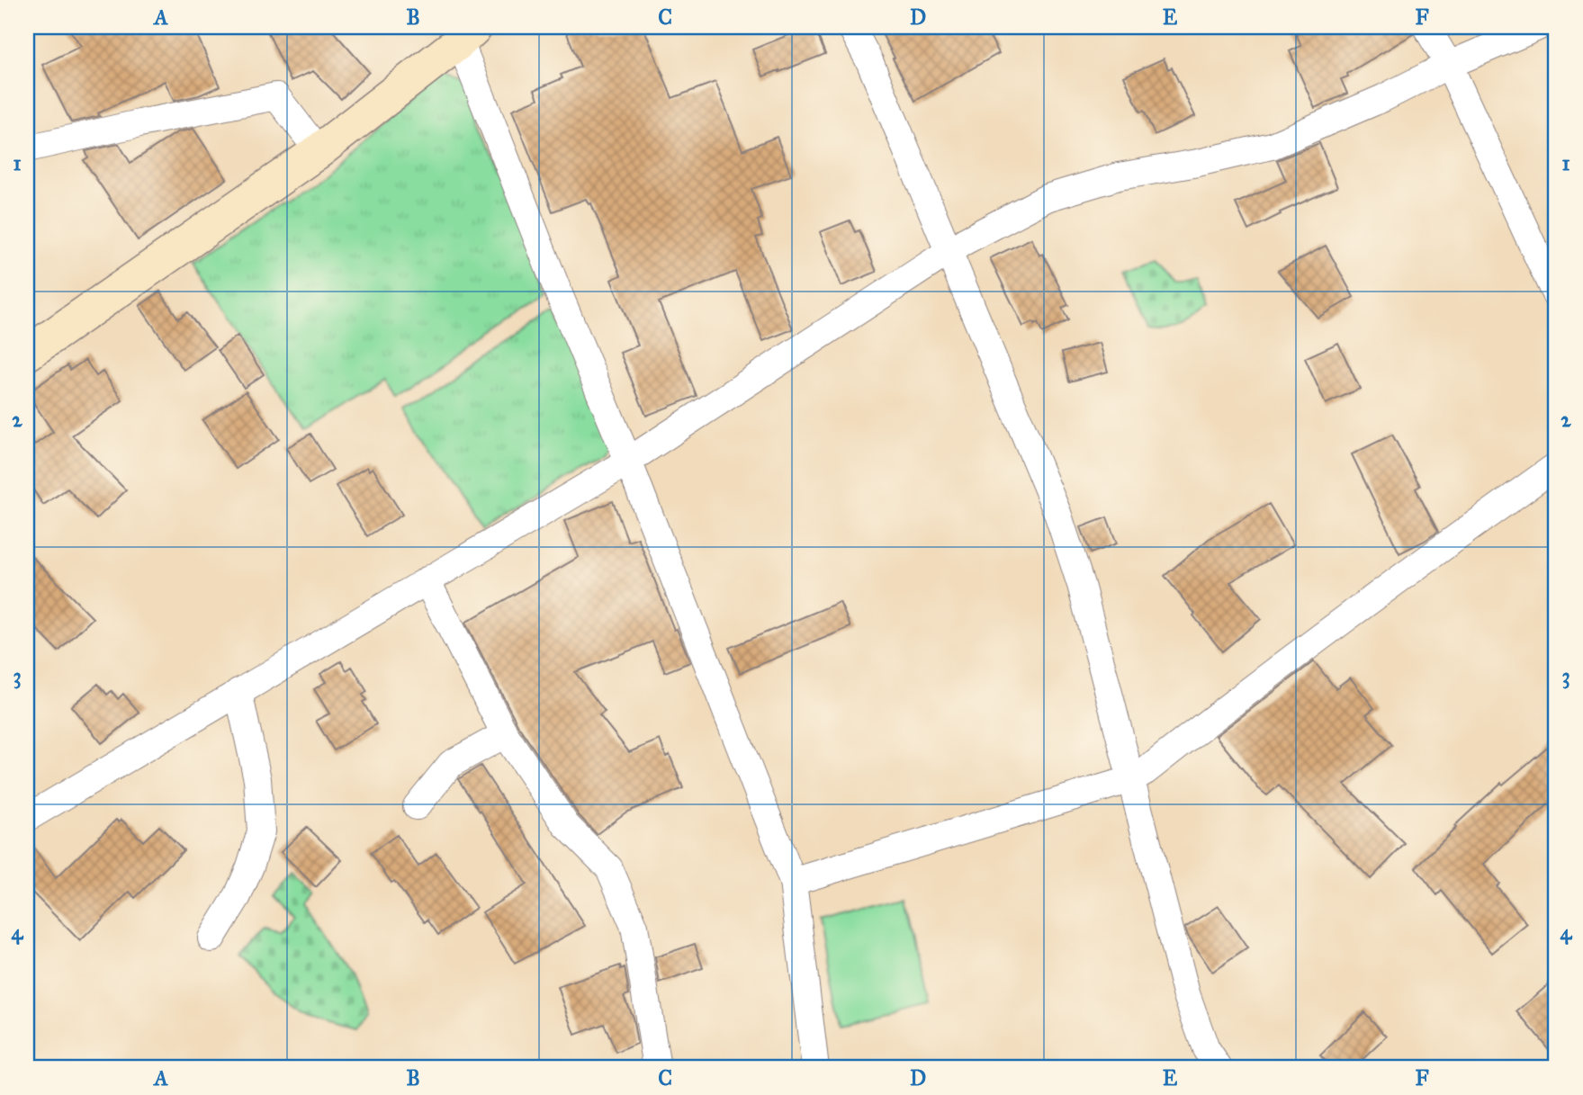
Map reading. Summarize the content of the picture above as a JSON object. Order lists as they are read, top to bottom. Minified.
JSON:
{"grid":{"columns":["A","B","C","D","E","F"],"rows":["1","2","3","4"]}}
